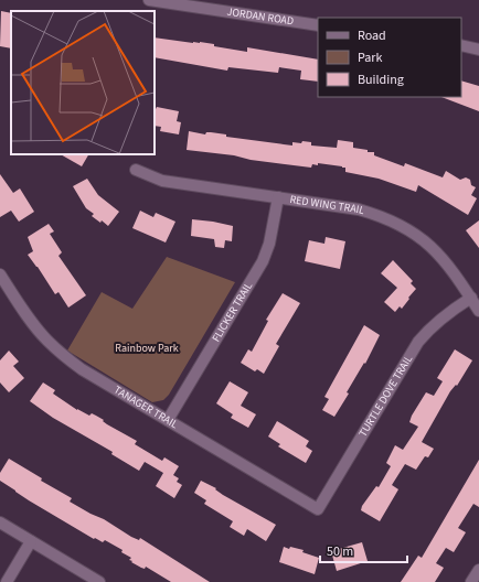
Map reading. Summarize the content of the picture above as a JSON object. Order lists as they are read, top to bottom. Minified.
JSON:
{"streets":{"street":["JORDAN ROAD","RED WING TRAIL","FLICKER TRAIL","TURTLE DOVE TRAIL","TANAGER TRAIL"]},"crossings":[["RED WING TRAIL","FLICKER TRAIL"],["RED WING TRAIL","TURTLE DOVE TRAIL"],["FLICKER TRAIL","TANAGER TRAIL"],["TURTLE DOVE TRAIL","TANAGER TRAIL"]],"parks":["Rainbow Park"],"legend":["Road","Park","Building"],"scale_bar":"50 m"}
